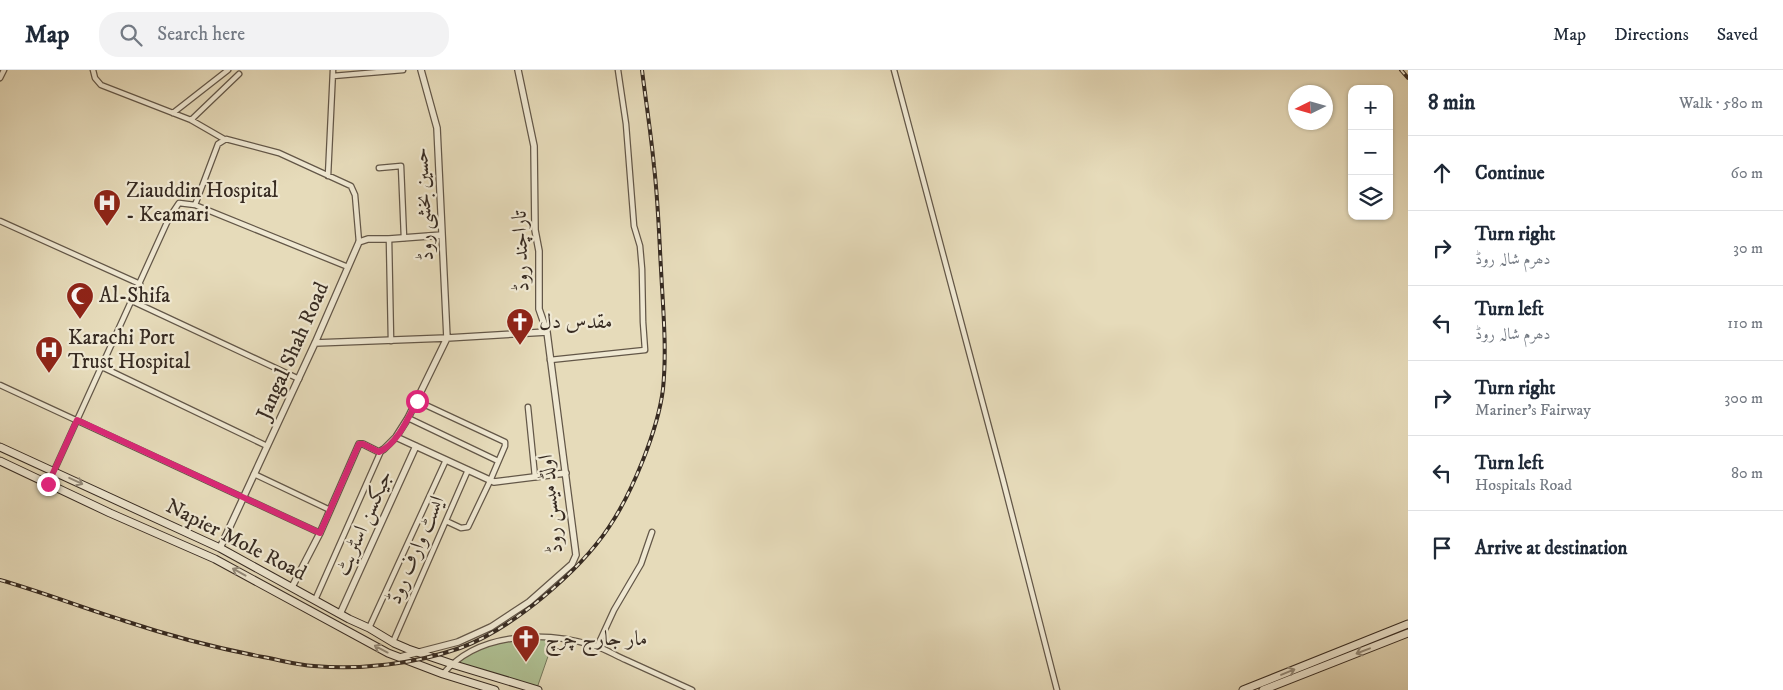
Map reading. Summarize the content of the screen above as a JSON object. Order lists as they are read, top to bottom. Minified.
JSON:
{"streets":{"main road":["Napier Mole Road"],"street":["حسین بخشی روڈ","تاراچند روڈ","Jangal Shah Road","اولڈ میسن روڈ","جیکسن اسٹریٹ","ایسٹ وارف روڈ"]},"crossings":[["تاراچند روڈ","اولڈ میسن روڈ"],["Jangal Shah Road","Napier Mole Road"],["اولڈ میسن روڈ","Napier Mole Road"],["جیکسن اسٹریٹ","Napier Mole Road"],["Napier Mole Road","ایسٹ وارف روڈ"]],"places":{"hospital":["Ziauddin Hospital - Keamari","Karachi Port Trust Hospital"],"mosque":["Al-Shifa"],"church":["مقدس دل","مار جارج چرچ"]},"north":"left","page":{"header":"Map","search":"Search here","nav":["Map","Directions","Saved"],"heading":["8 min","Walk · 580 m"],"map_buttons":["+","−"],"list":[["Continue","60 m"],["Turn right","دھرم شالہ روڈ","30 m"],["Turn left","دھرم شالہ روڈ","110 m"],["Turn right","Mariner's Fairway","300 m"],["Turn left","Hospitals Road","80 m"],"Arrive at destination"]}}
